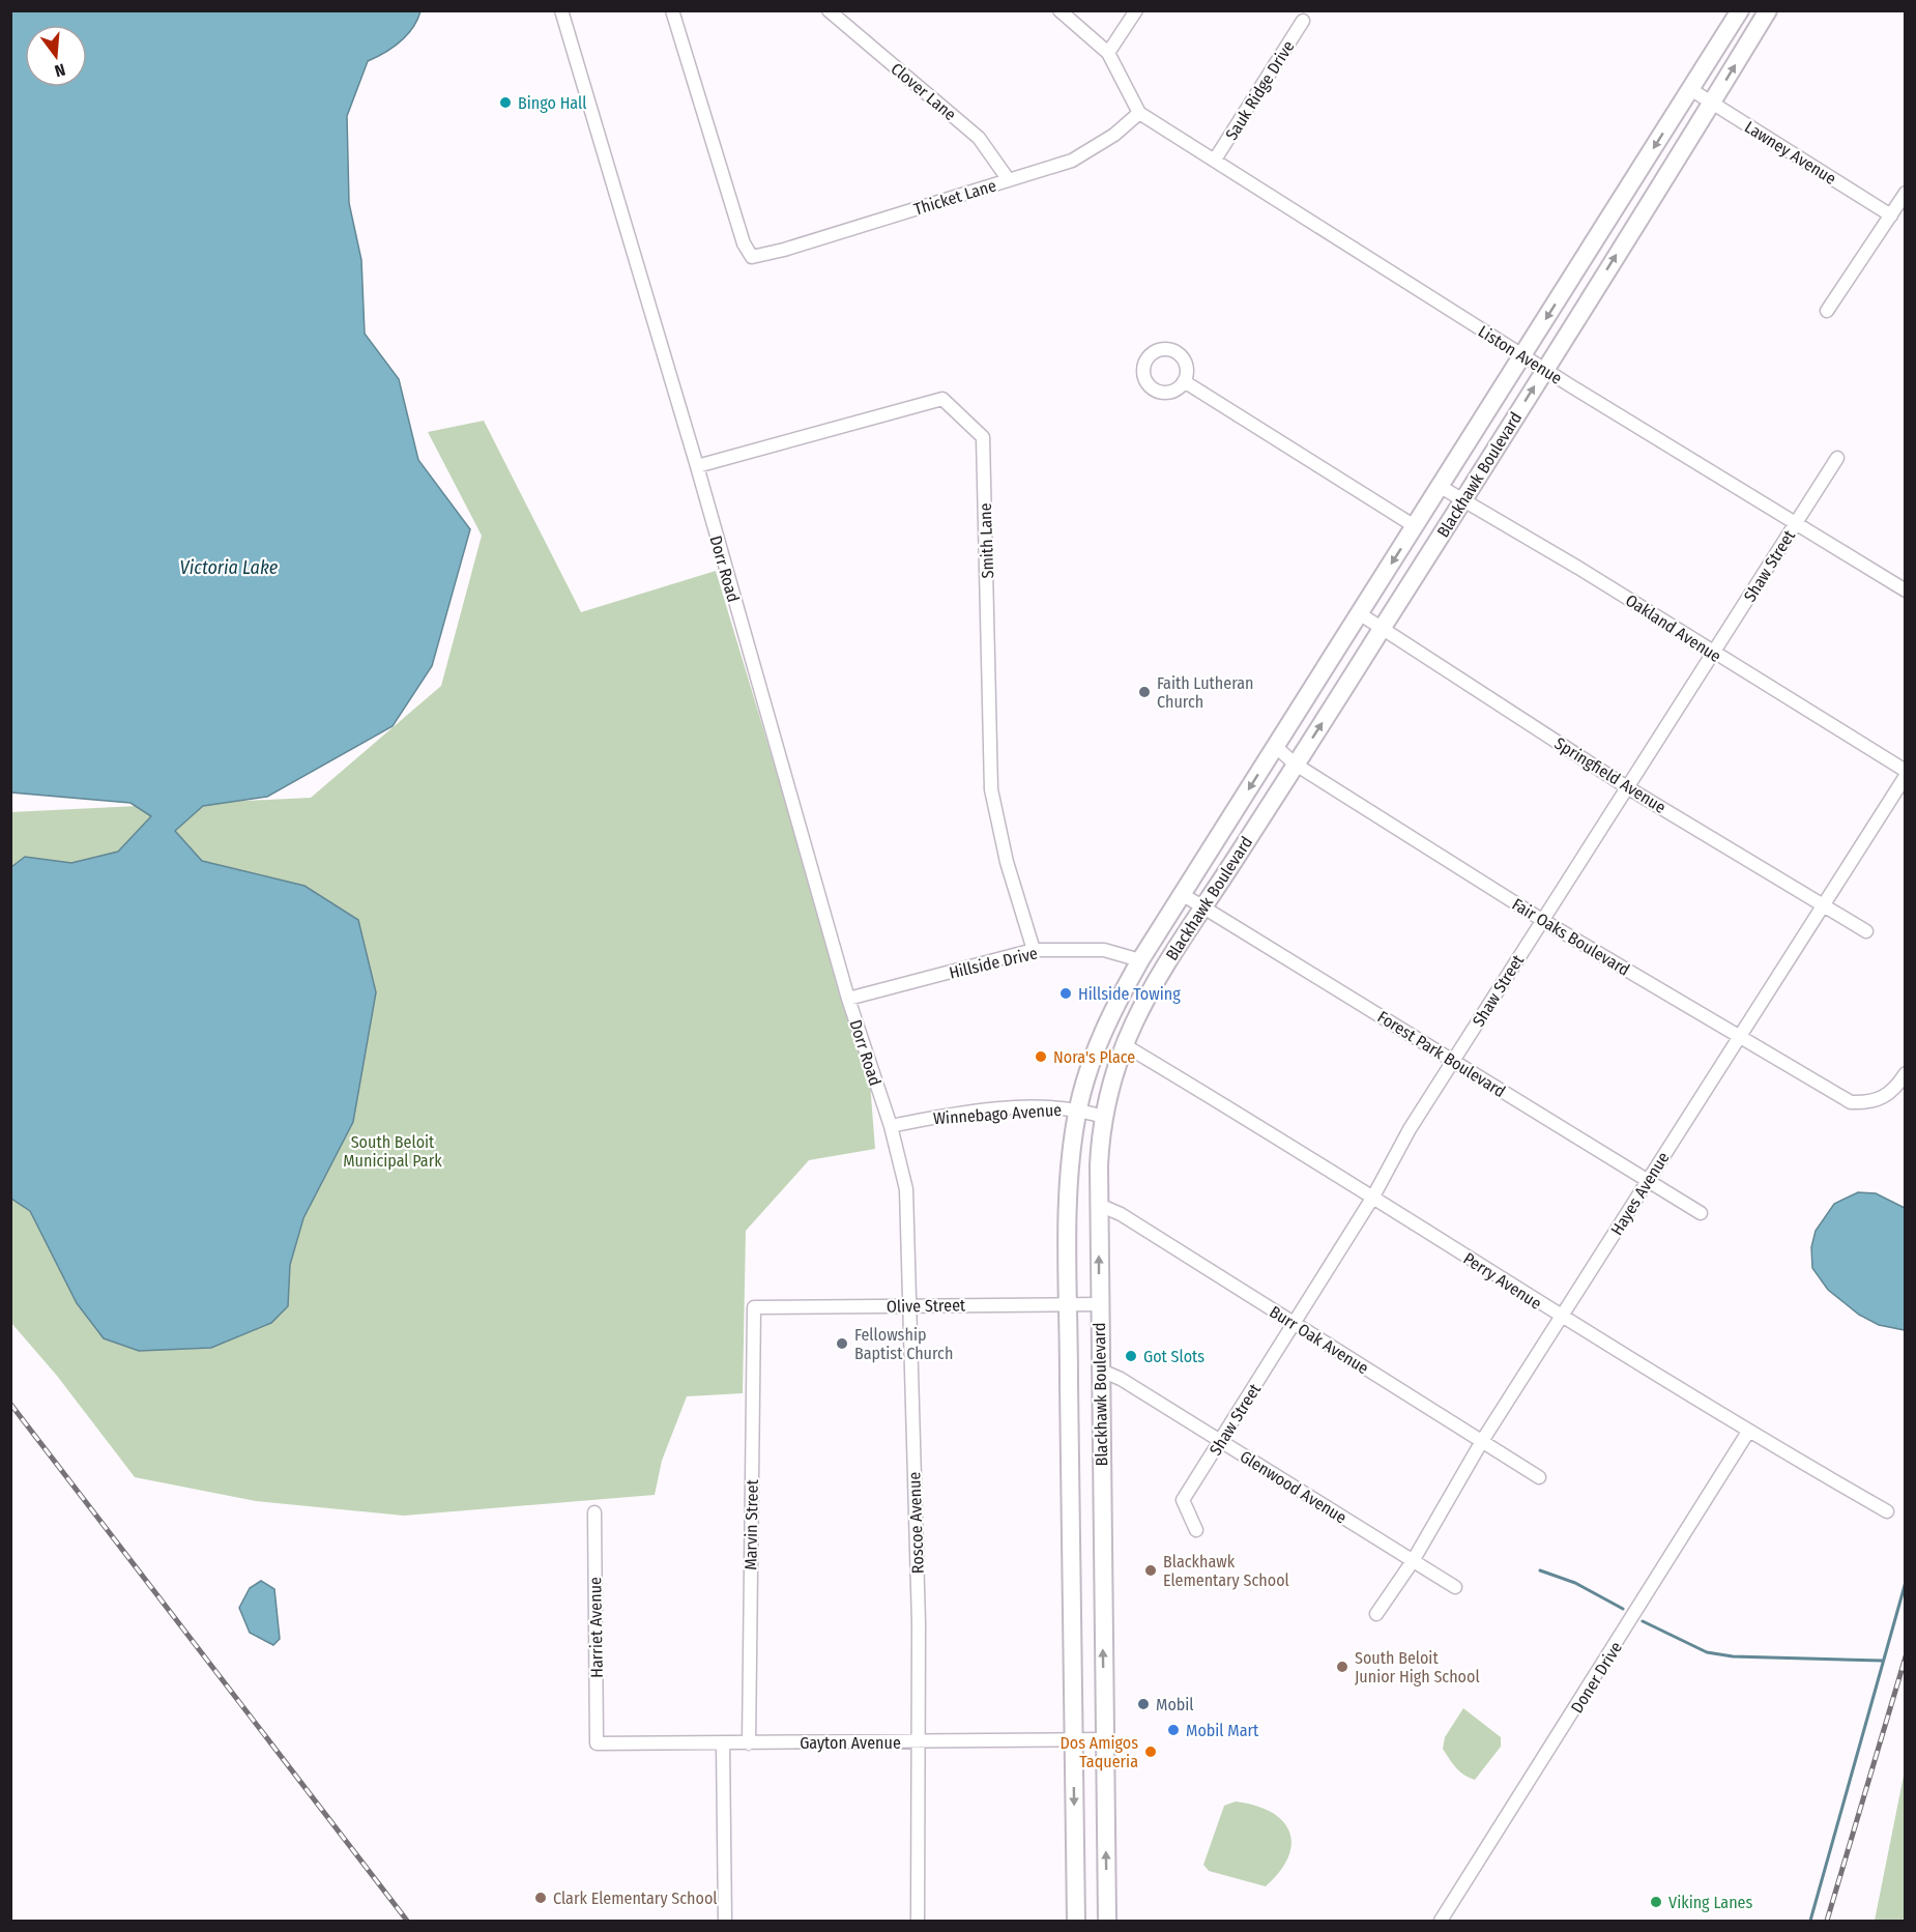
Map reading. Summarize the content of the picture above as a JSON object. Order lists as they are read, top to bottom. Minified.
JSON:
{"streets":{"main road":["Blackhawk Boulevard"],"street":["Sauk Ridge Drive","Clover Lane","Lawney Avenue","Thicket Lane","Liston Avenue","Smith Lane","Shaw Street","Dorr Road","Oakland Avenue","Springfield Avenue","Fair Oaks Boulevard","Hillside Drive","Forest Park Boulevard","Winnebago Avenue","Hayes Avenue","Perry Avenue","Olive Street","Burr Oak Avenue","Glenwood Avenue","Roscoe Avenue","Marvin Street","Harriet Avenue","Doner Drive","Gayton Avenue"]},"crossings":[["Sauk Ridge Drive","Liston Avenue"],["Clover Lane","Thicket Lane"],["Lawney Avenue","Blackhawk Boulevard"],["Thicket Lane","Liston Avenue"],["Liston Avenue","Blackhawk Boulevard"],["Liston Avenue","Shaw Street"],["Blackhawk Boulevard","Oakland Avenue"],["Blackhawk Boulevard","Springfield Avenue"],["Blackhawk Boulevard","Fair Oaks Boulevard"],["Blackhawk Boulevard","Hillside Drive"],["Blackhawk Boulevard","Forest Park Boulevard"],["Blackhawk Boulevard","Winnebago Avenue"],["Blackhawk Boulevard","Perry Avenue"],["Blackhawk Boulevard","Olive Street"],["Blackhawk Boulevard","Burr Oak Avenue"],["Blackhawk Boulevard","Glenwood Avenue"],["Blackhawk Boulevard","Gayton Avenue"],["Smith Lane","Dorr Road"],["Smith Lane","Hillside Drive"],["Shaw Street","Oakland Avenue"],["Shaw Street","Springfield Avenue"],["Shaw Street","Fair Oaks Boulevard"],["Shaw Street","Forest Park Boulevard"],["Shaw Street","Perry Avenue"],["Shaw Street","Burr Oak Avenue"],["Shaw Street","Glenwood Avenue"],["Dorr Road","Hillside Drive"],["Dorr Road","Winnebago Avenue"],["Dorr Road","Roscoe Avenue"],["Oakland Avenue","Hayes Avenue"],["Springfield Avenue","Hayes Avenue"],["Fair Oaks Boulevard","Hayes Avenue"],["Forest Park Boulevard","Hayes Avenue"],["Winnebago Avenue","Roscoe Avenue"],["Hayes Avenue","Perry Avenue"],["Hayes Avenue","Burr Oak Avenue"],["Hayes Avenue","Glenwood Avenue"],["Perry Avenue","Doner Drive"],["Olive Street","Roscoe Avenue"],["Olive Street","Marvin Street"],["Roscoe Avenue","Gayton Avenue"],["Marvin Street","Gayton Avenue"],["Harriet Avenue","Gayton Avenue"]],"water":["Victoria Lake"],"parks":["South Beloit Municipal Park"],"places":["Bingo Hall","Faith Lutheran Church","Hillside Towing","Nora's Place","Fellowship Baptist Church","Got Slots","Blackhawk Elementary School","South Beloit Junior High School","Mobil","Mobil Mart","Dos Amigos Taqueria","Clark Elementary School","Viking Lanes"],"north":"bottom"}
